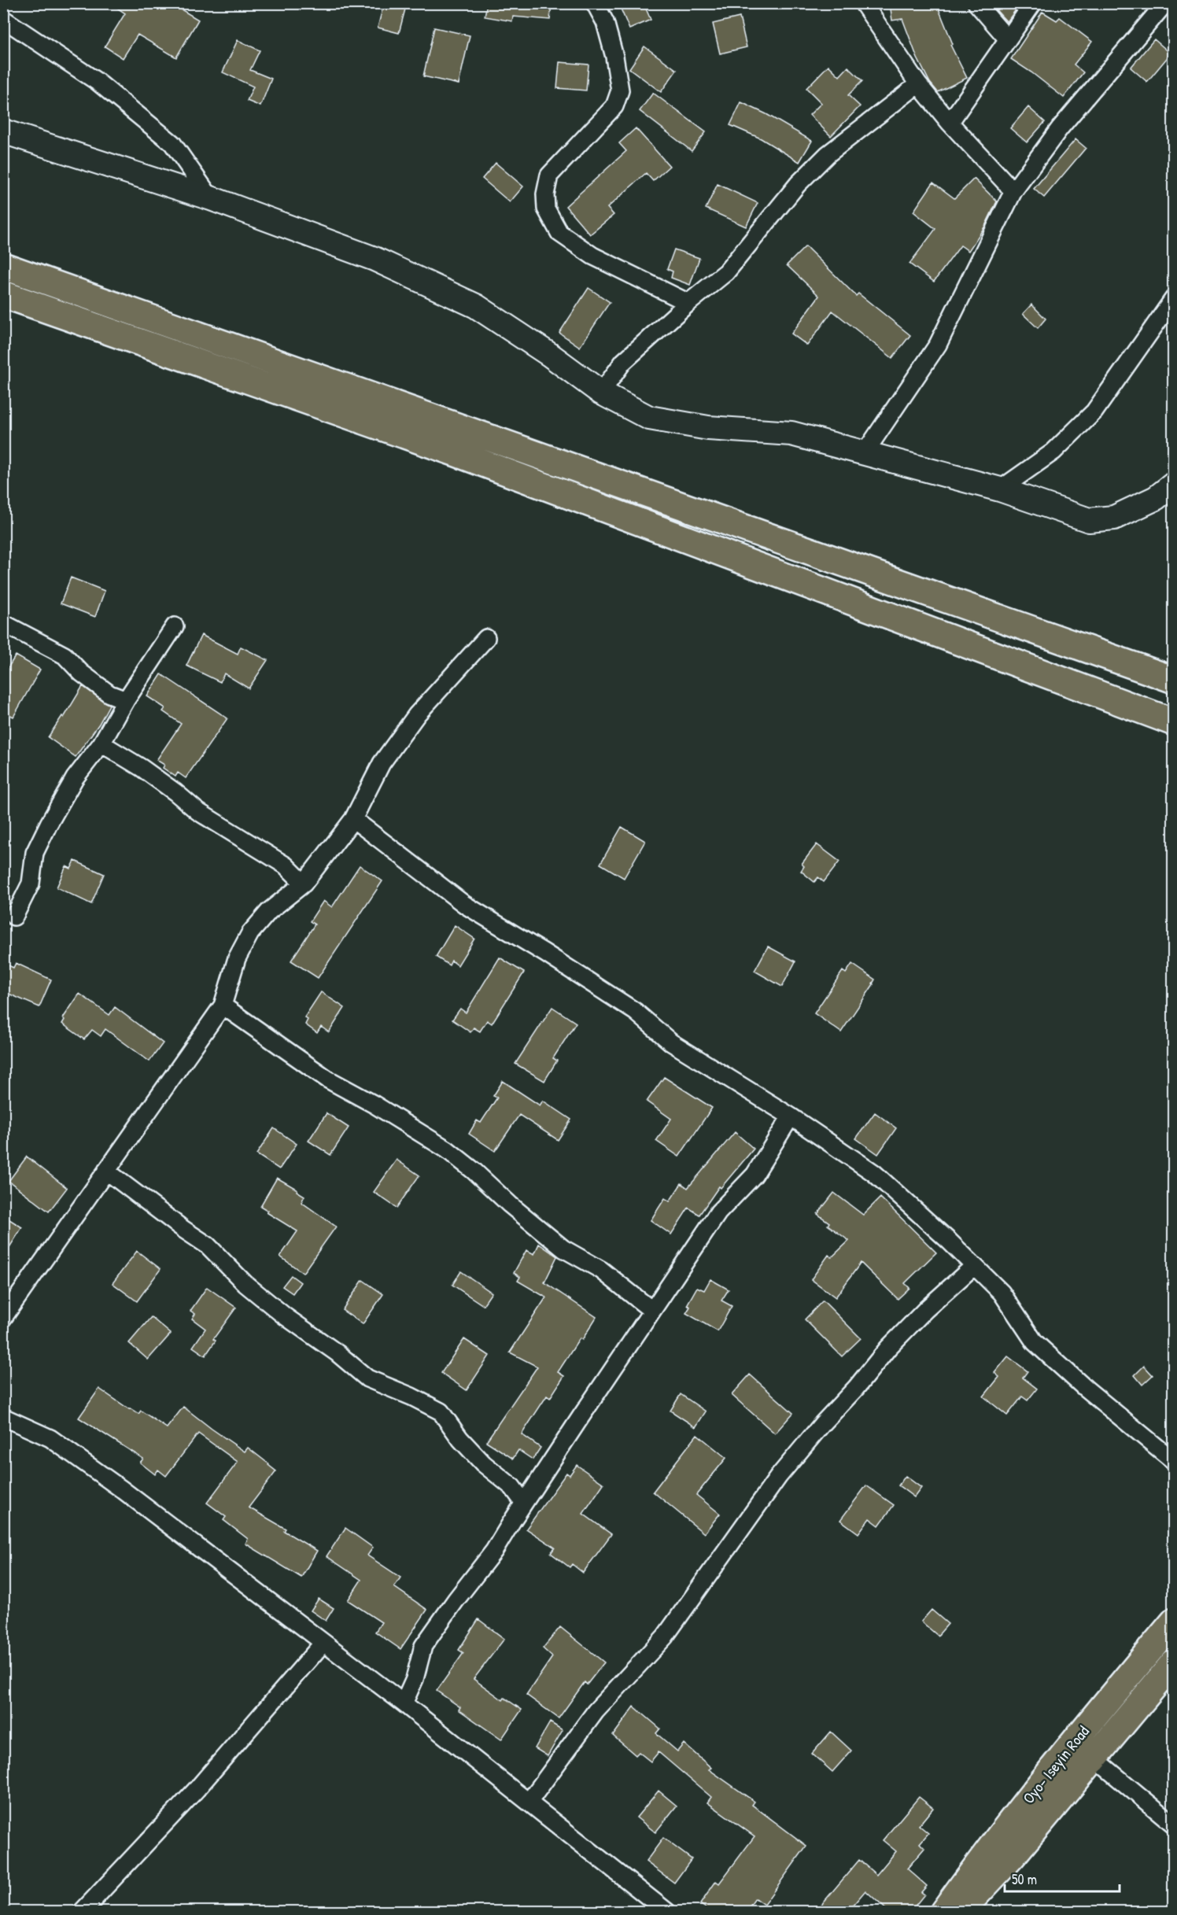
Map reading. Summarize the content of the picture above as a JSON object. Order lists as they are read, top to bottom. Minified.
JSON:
{"streets":{"main road":["Oyo- Iseyin Road"]},"scale_bar":"50 m"}
